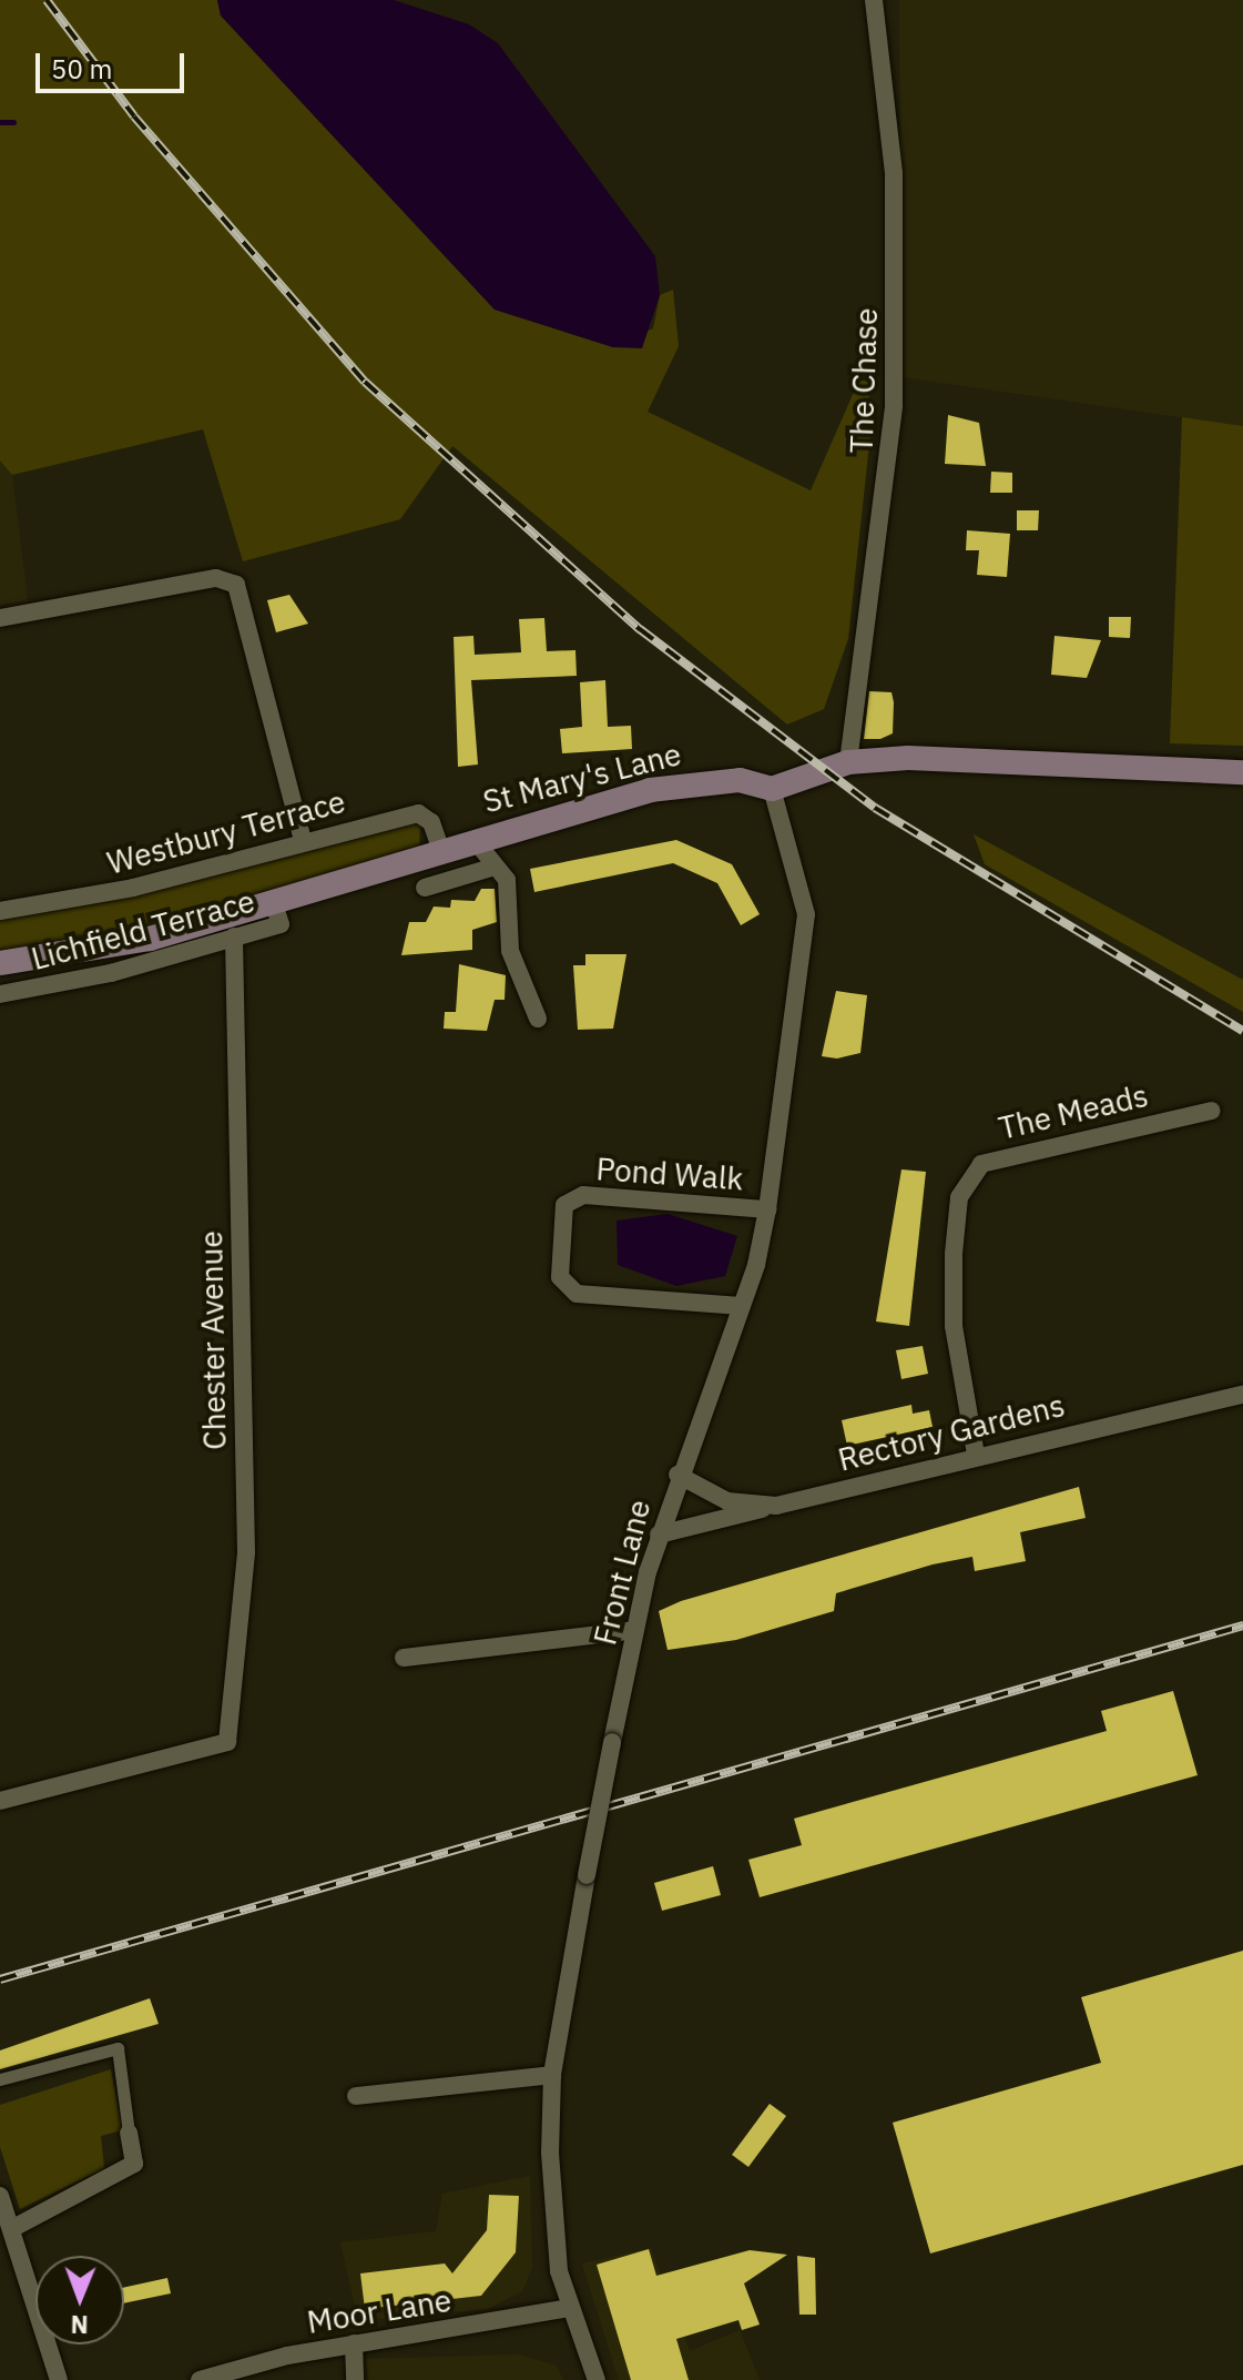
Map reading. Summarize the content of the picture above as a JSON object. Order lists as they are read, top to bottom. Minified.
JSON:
{"streets":{"main road":["St Mary's Lane"],"street":["The Chase","Westbury Terrace","Lichfield Terrace","The Meads","Pond Walk","Chester Avenue","Rectory Gardens","Front Lane","Moor Lane"]},"crossings":[["The Chase","St Mary's Lane"],["St Mary's Lane","Westbury Terrace"],["St Mary's Lane","Lichfield Terrace"],["St Mary's Lane","Front Lane"],["Lichfield Terrace","Chester Avenue"],["The Meads","Rectory Gardens"],["Pond Walk","Front Lane"],["Rectory Gardens","Front Lane"],["Front Lane","Moor Lane"]],"scale_bar":"50 m","north":"bottom"}
